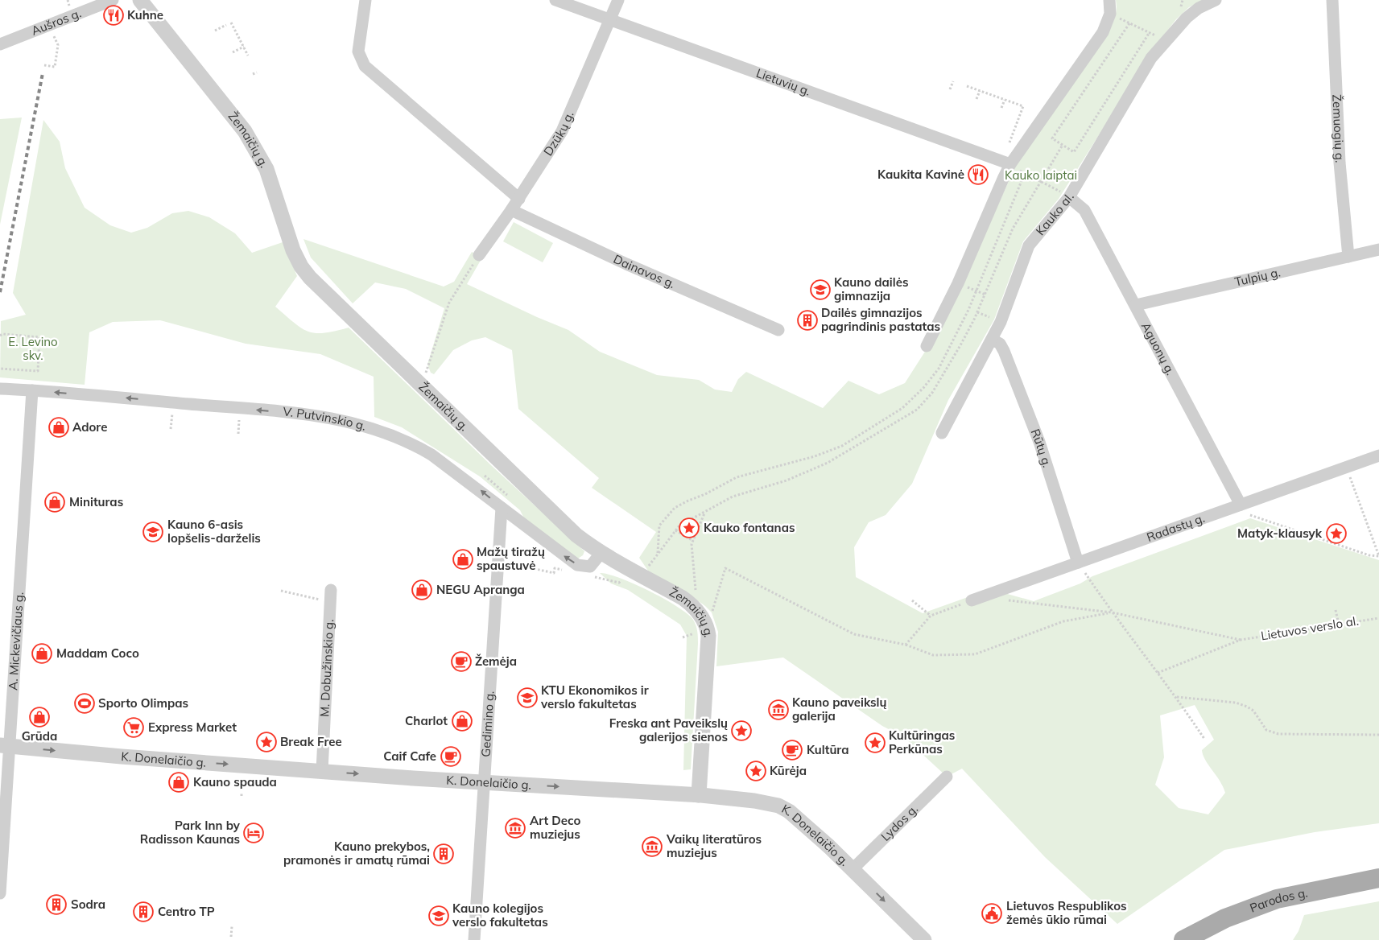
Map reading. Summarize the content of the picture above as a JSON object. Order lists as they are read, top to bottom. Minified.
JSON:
{"streets":{"main road":["Parodos g."],"street":["Aušros g.","Lietuvių g.","Žemuogių g.","Dzūkų g.","Žemaičių g.","Kauko al.","Dainavos g.","Tulpių g.","Aguonų g.","V. Putvinskio g.","Rūtų g.","Radastų g.","A. Mickevičiaus g.","M. Dobužinskio g.","Gedimino g.","K. Donelaičio g.","Lydos g."],"path":["Lietuvos verslo al."]},"crossings":[["Lietuvių g.","Dzūkų g."],["Žemuogių g.","Tulpių g."],["Dzūkų g.","Dainavos g."],["Žemaičių g.","V. Putvinskio g."],["Žemaičių g.","K. Donelaičio g."],["Kauko al.","Aguonų g."],["Kauko al.","Rūtų g."],["Tulpių g.","Aguonų g."],["Aguonų g.","Radastų g."],["V. Putvinskio g.","A. Mickevičiaus g."],["V. Putvinskio g.","Gedimino g."],["Rūtų g.","Radastų g."],["A. Mickevičiaus g.","K. Donelaičio g."],["M. Dobužinskio g.","K. Donelaičio g."],["Gedimino g.","K. Donelaičio g."],["K. Donelaičio g.","Lydos g."]],"one_way":["V. Putvinskio g.","K. Donelaičio g."],"parks":["Kauko laiptai","E. Levino skv."],"places":{"restaurant":["Kuhne","Kaukita Kavinė"],"school or university":["Kauno dailės gimnazija","Kauno 6-asis lopšelis-darželis","KTU Ekonomikos ir verslo fakultetas","Kauno kolegijos verslo fakultetas"],"building":["Dailės gimnazijos pagrindinis pastatas","Kauno prekybos, pramonės ir amatų rūmai","Sodra","Centro TP"],"shop":["Adore","Minituras","Mažų tiražų spaustuvė","NEGU Apranga","Maddam Coco","Grūda","Charlot","Kauno spauda"],"place":["Kauko fontanas","Matyk-klausyk","Freska ant Paveikslų galerijos sienos","Break Free","Kultūringas Perkūnas","Kūrėja"],"cafe":["Žemėja","Kultūra","Caif Cafe"],"sports":["Sporto Olimpas"],"museum":["Kauno paveikslų galerija","Art Deco muziejus","Vaikų literatūros muziejus"],"supermarket":["Express Market"],"hotel":["Park Inn by Radisson Kaunas"],"public building":["Lietuvos Respublikos žemės ūkio rūmai"]}}
